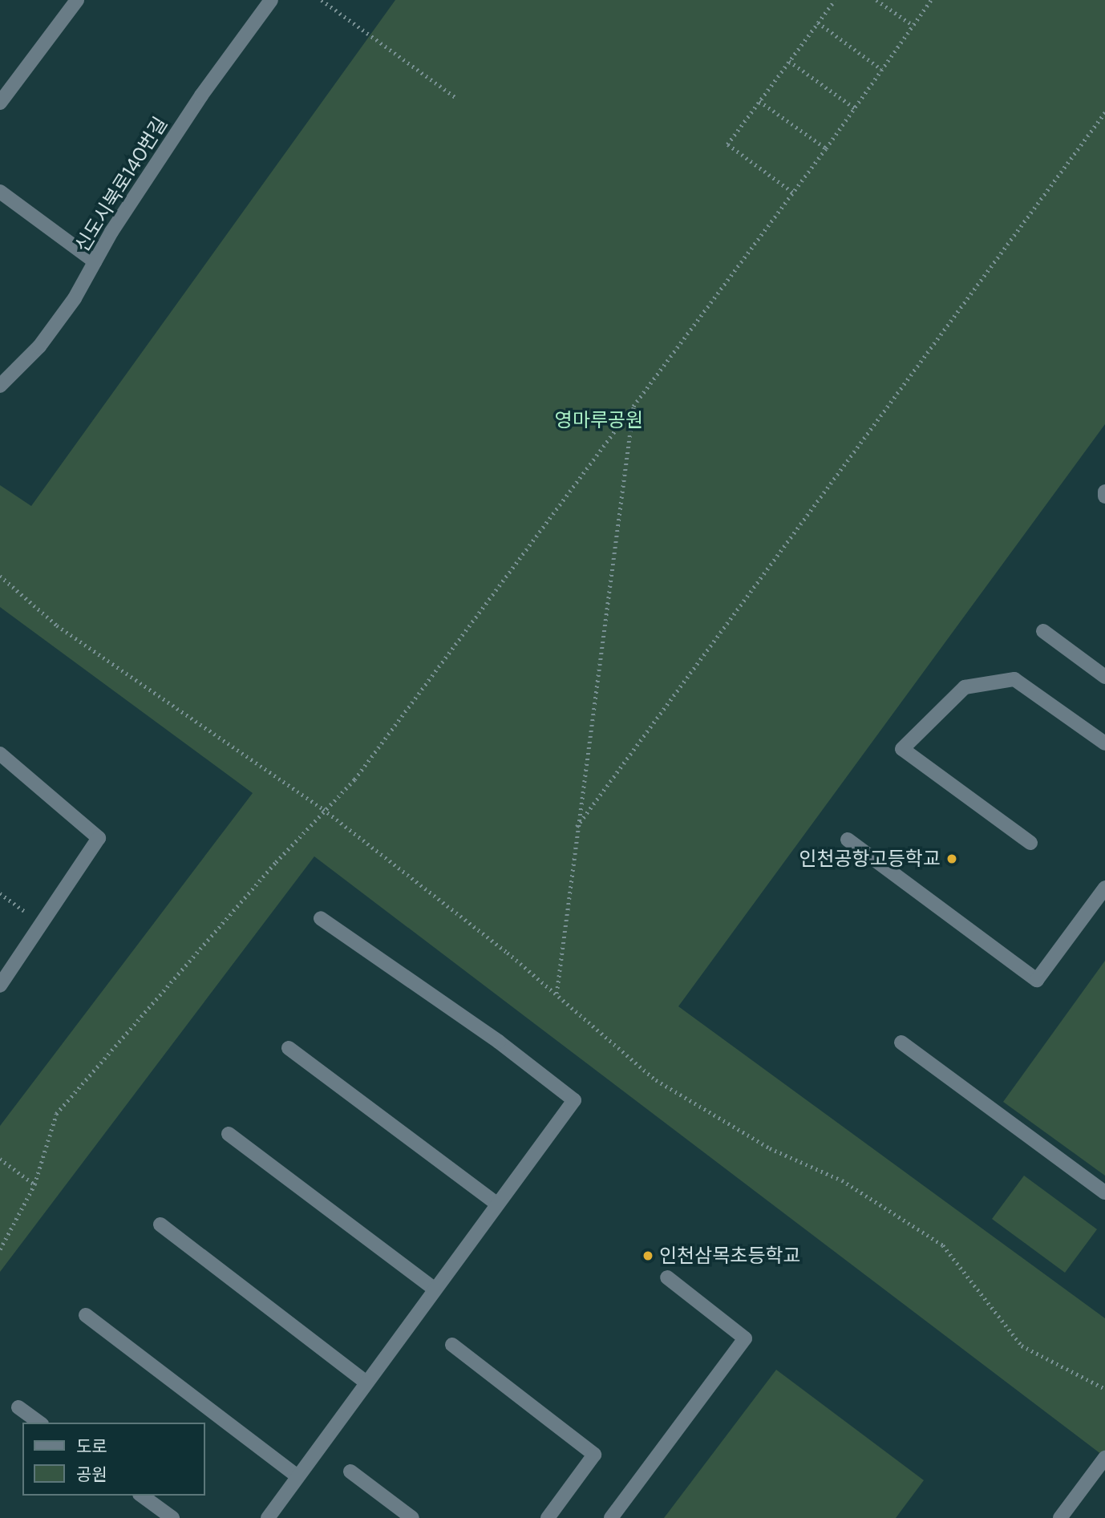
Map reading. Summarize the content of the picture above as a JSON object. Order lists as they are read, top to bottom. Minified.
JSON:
{"streets":{"street":["신도시북로140번길"]},"parks":["영마루공원"],"places":["인천공항고등학교","인천삼목초등학교"],"legend":["도로","공원"]}
